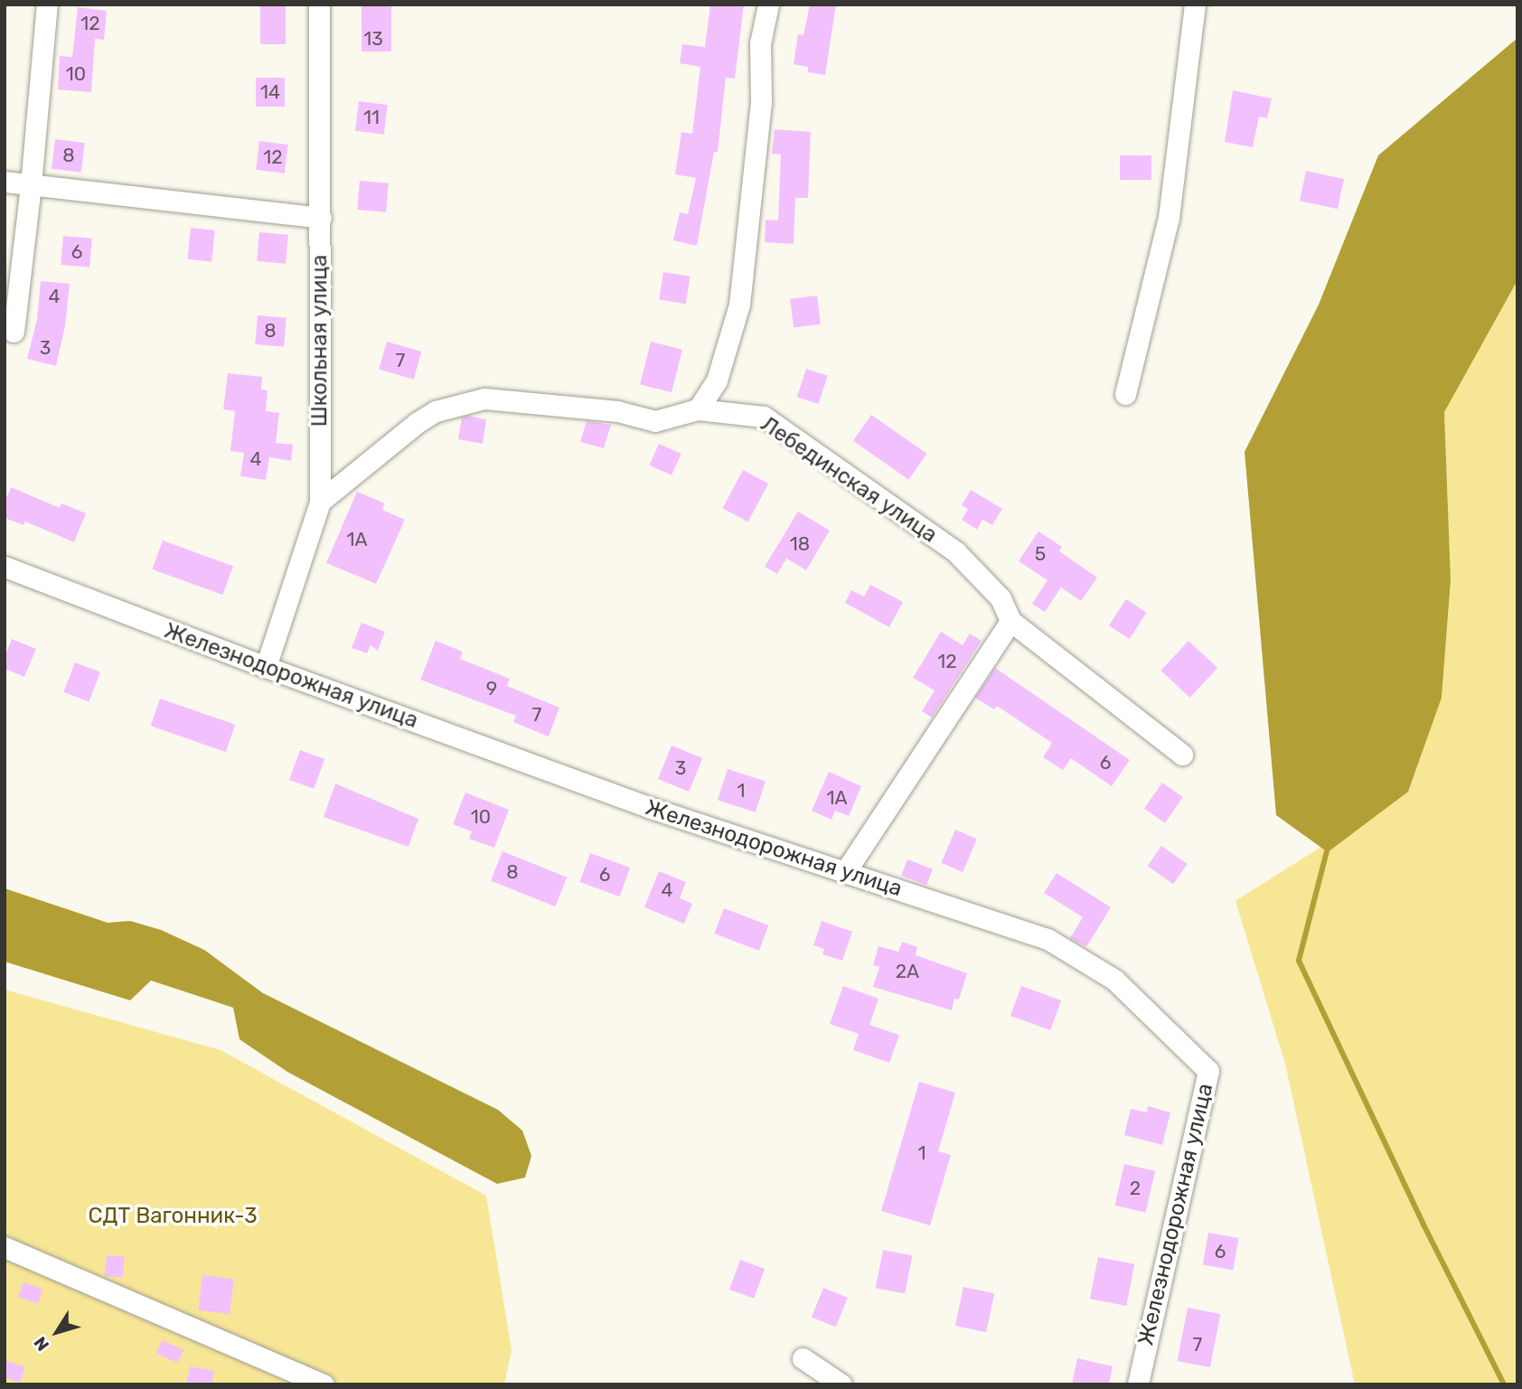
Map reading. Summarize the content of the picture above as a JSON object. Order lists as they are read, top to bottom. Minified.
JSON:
{"streets":{"street":["Школьная улица","Лебединская улица","Железнодорожная улица"]},"crossings":[["Школьная улица","Железнодорожная улица"]],"parks":["СДТ Вагонник-3"],"house_numbers":["12","13","10","14","11","8","12","6","4","8","3","7","4","1А","18","5","12","9","7","6","3","1","1А","10","8","6","4","2А","1","2","6","7"],"north":"bottom left"}
